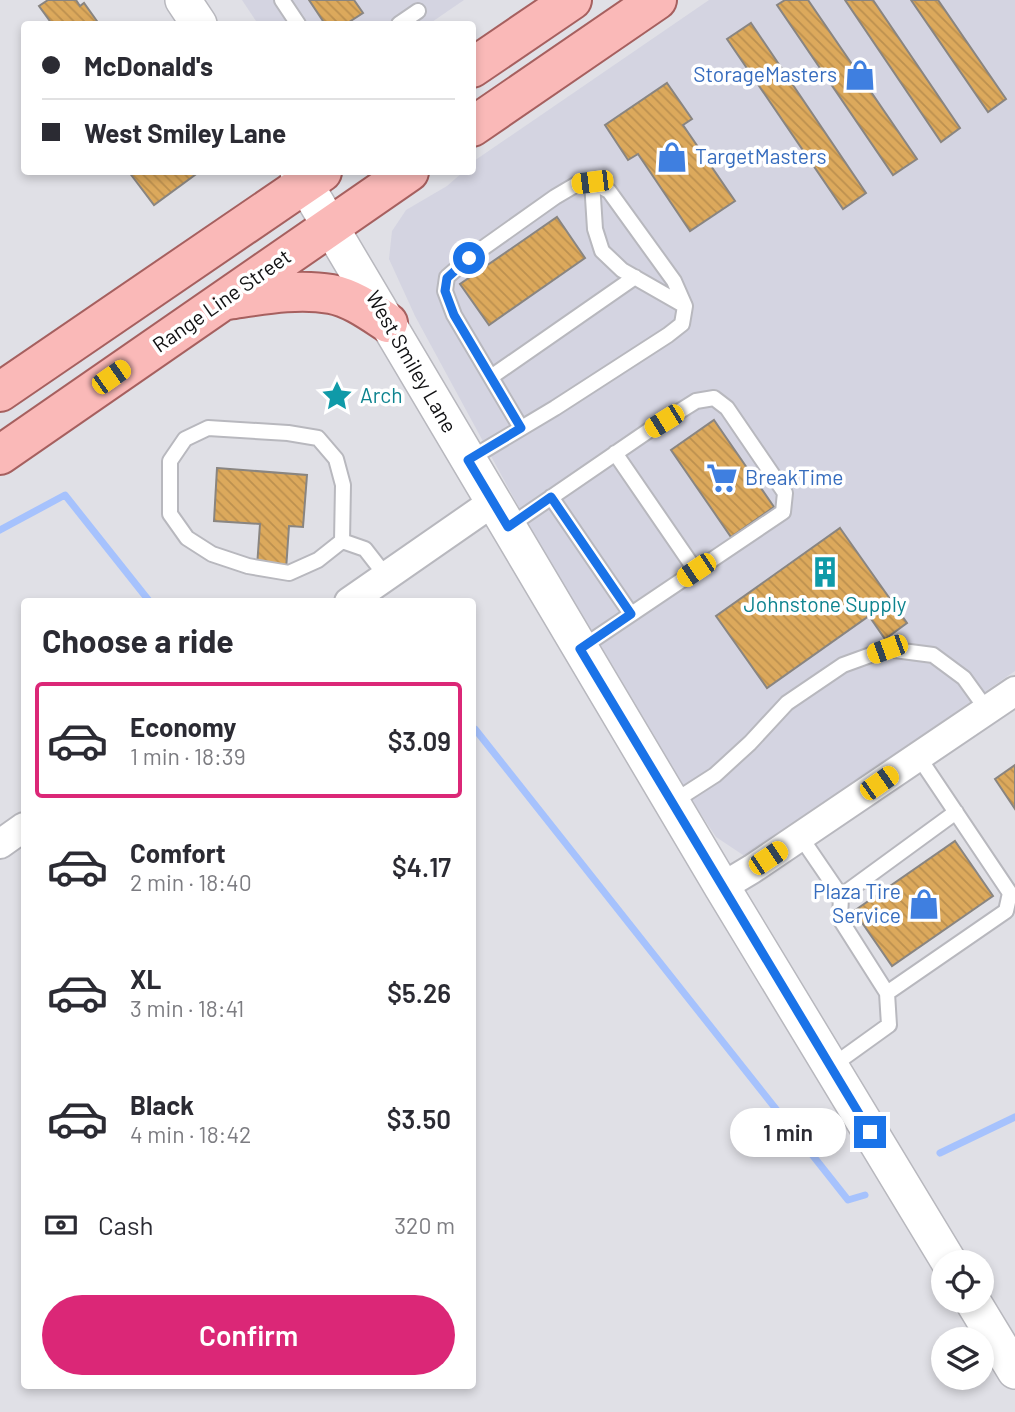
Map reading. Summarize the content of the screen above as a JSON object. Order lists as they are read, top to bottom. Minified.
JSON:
{"streets":{"main road":["Range Line Street"],"street":["West Smiley Lane"]},"crossings":[["Range Line Street","West Smiley Lane"]],"places":{"shop":["StorageMasters","TargetMasters","Plaza Tire Service"],"place":["Arch"],"supermarket":["BreakTime"],"building":["Johnstone Supply"]},"page":{"banner":["McDonald's","West Smiley Lane"],"heading":"Choose a ride","list":[{"name":"Economy","note":"1 min · 18:39","value":"$3.09"},{"name":"Comfort","note":"2 min · 18:40","value":"$4.17"},{"name":"XL","note":"3 min · 18:41","value":"$5.26"},{"name":"Black","note":"4 min · 18:42","value":"$3.50"}],"bubble":"1 min","pay":["Cash","320 m"],"buttons":"Confirm"}}
